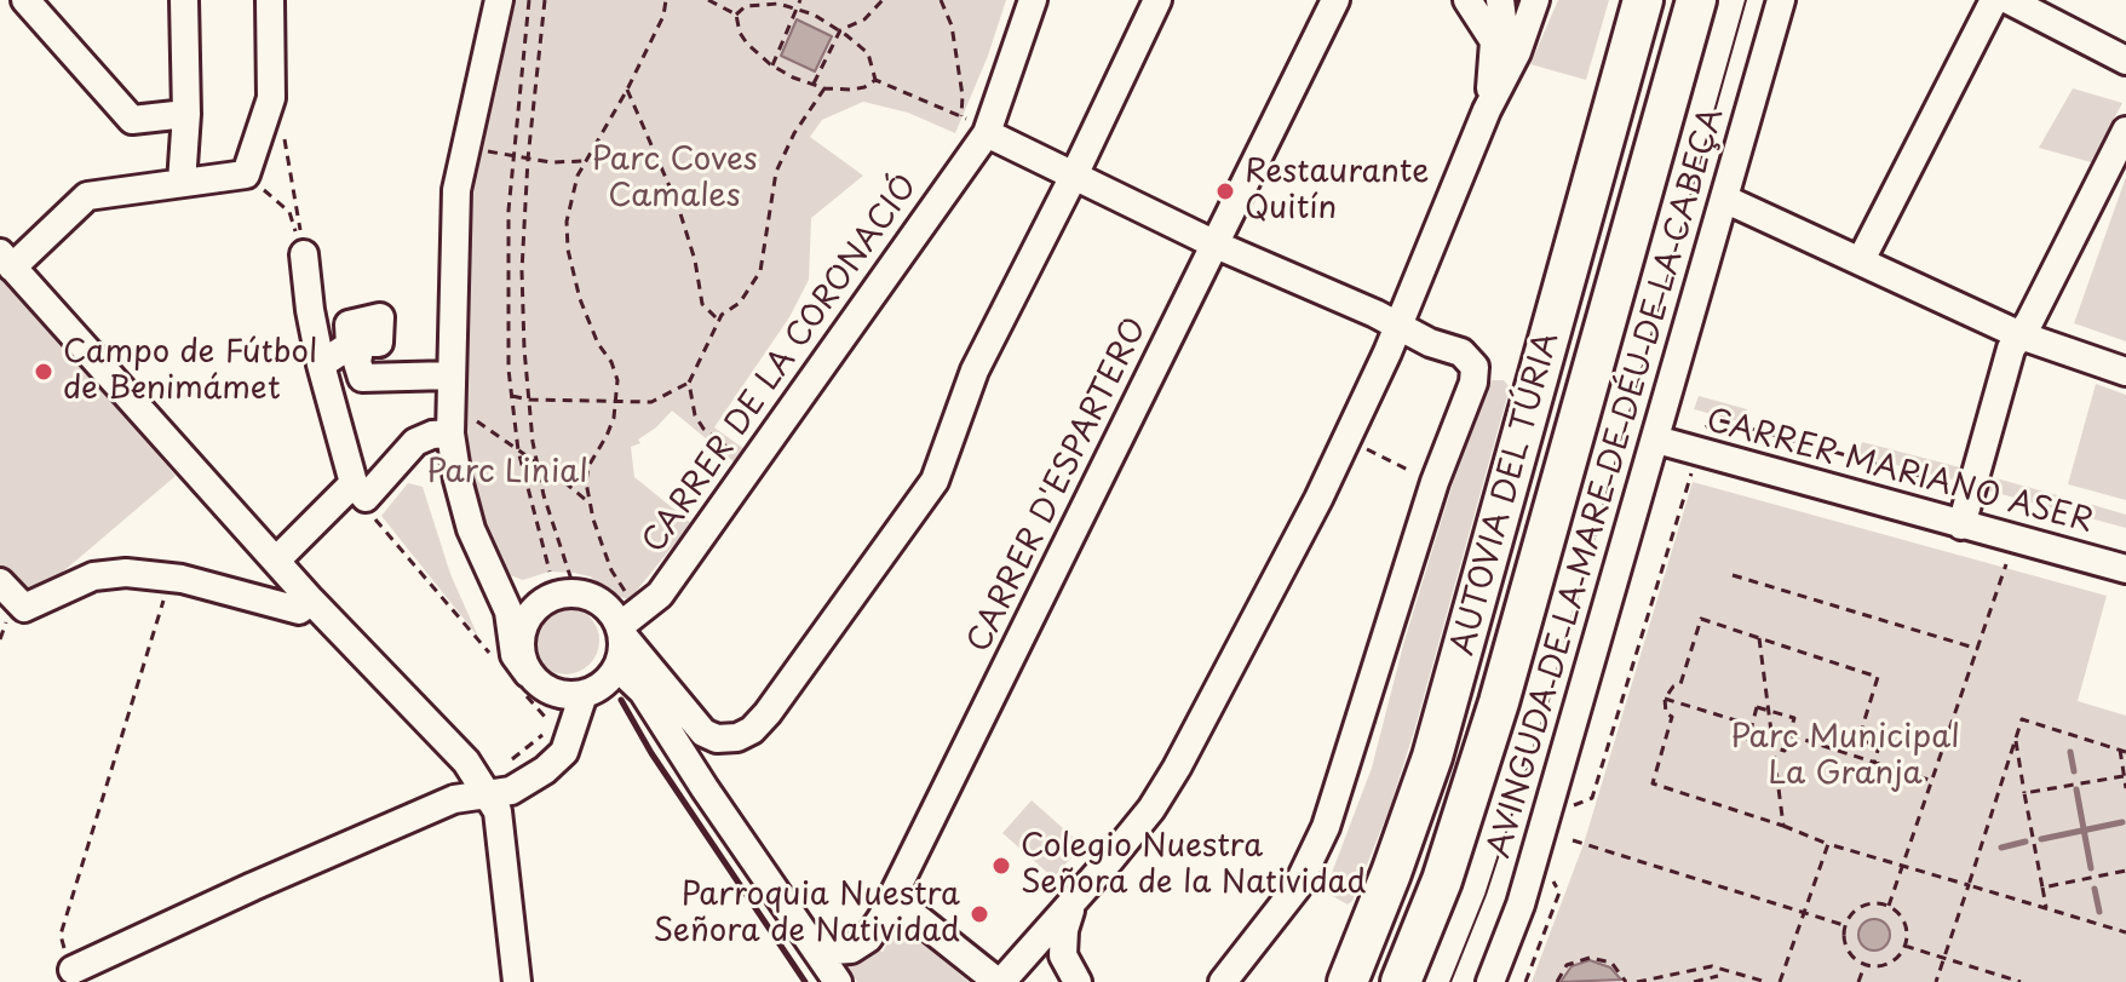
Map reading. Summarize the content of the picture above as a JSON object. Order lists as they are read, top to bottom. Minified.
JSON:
{"streets":{"highway":["AUTOVIA DEL TÚRIA"],"street":["CARRER DE LA CORONACIÓ","CARRER MARIANO ASER","AVINGUDA DE LA MARE DE DÉU DE LA CABEÇA","CARRER D'ESPARTERO"]},"crossings":[["CARRER MARIANO ASER","AVINGUDA DE LA MARE DE DÉU DE LA CABEÇA"]],"parks":["Parc Coves Camales","Parc Linial","Parc Municipal La Granja"],"places":["Restaurante Quitín","Campo de Fútbol de Benimámet","Colegio Nuestra Señora de la Natividad","Parroquia Nuestra Señora de Natividad"]}
